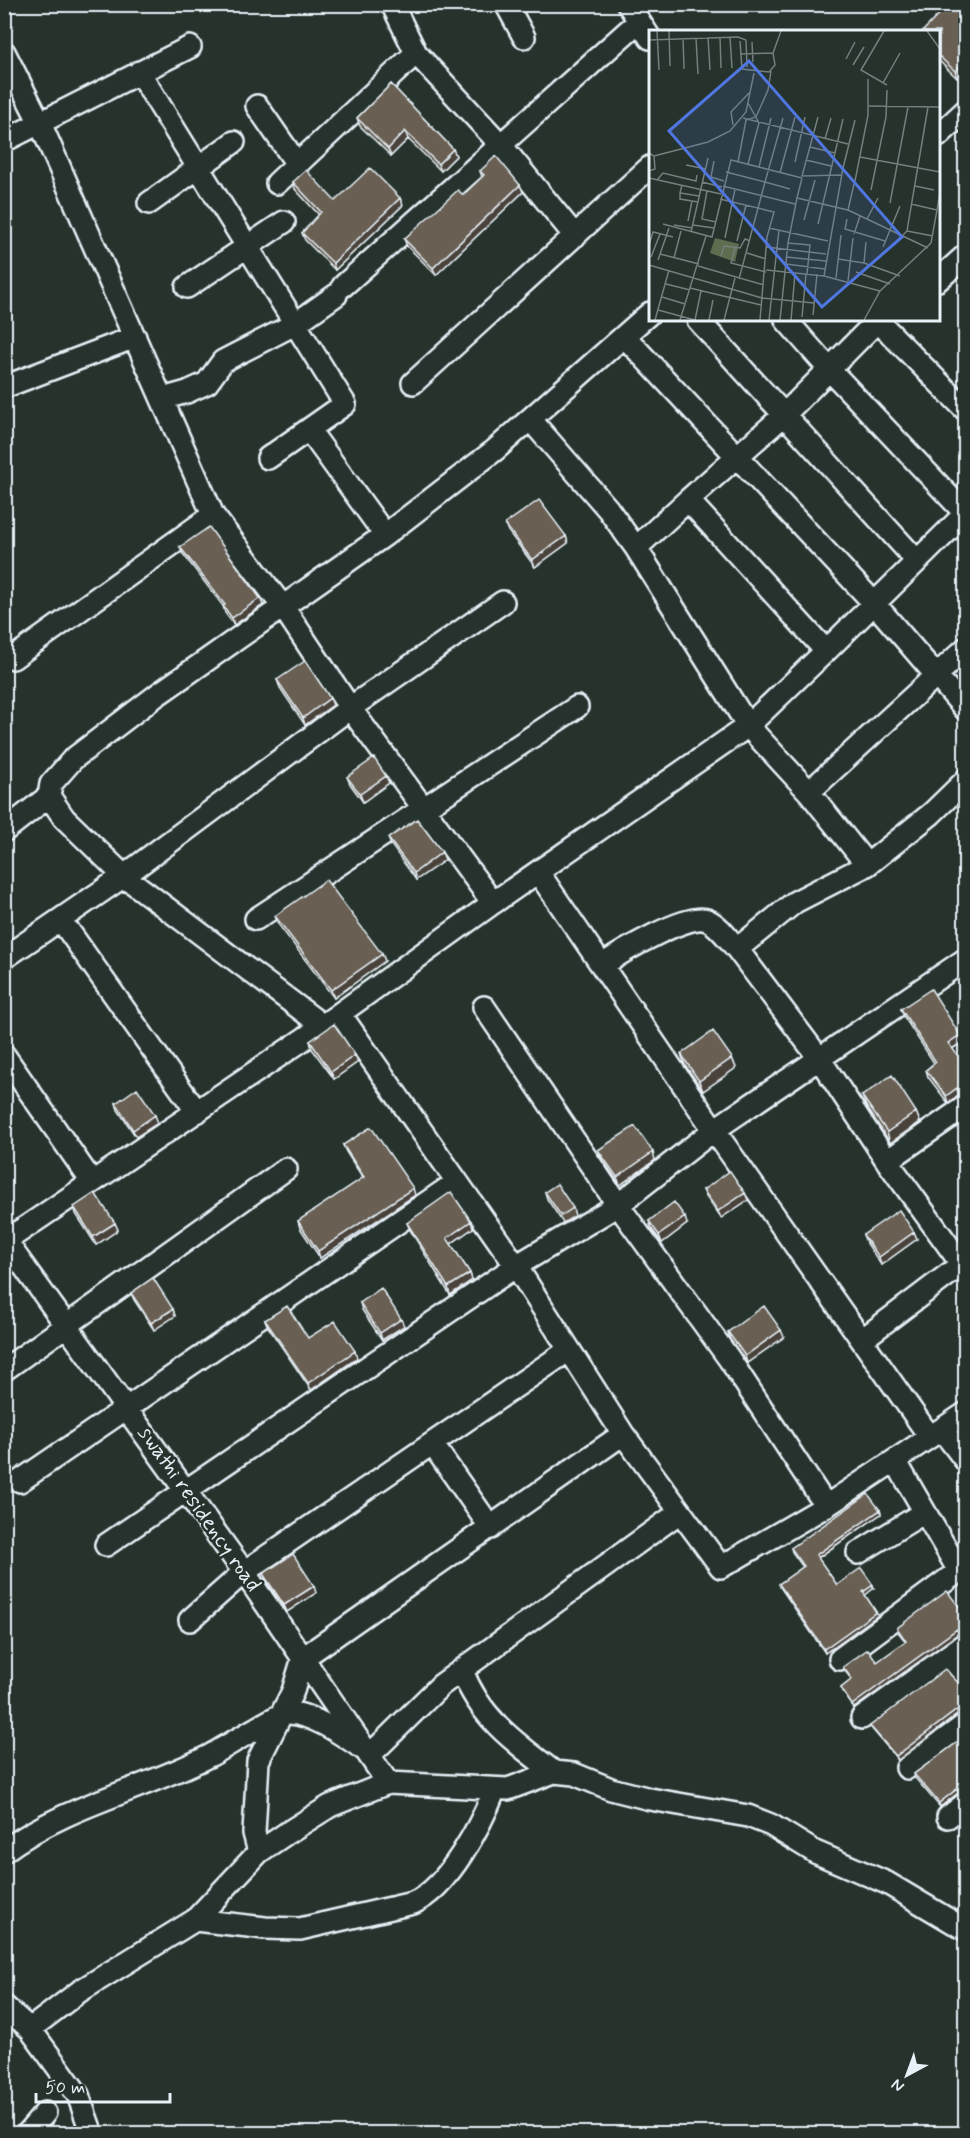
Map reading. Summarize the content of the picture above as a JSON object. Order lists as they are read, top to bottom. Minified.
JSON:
{"streets":{"street":["swathi residency road"]},"scale_bar":"50 m","north":"bottom left"}
